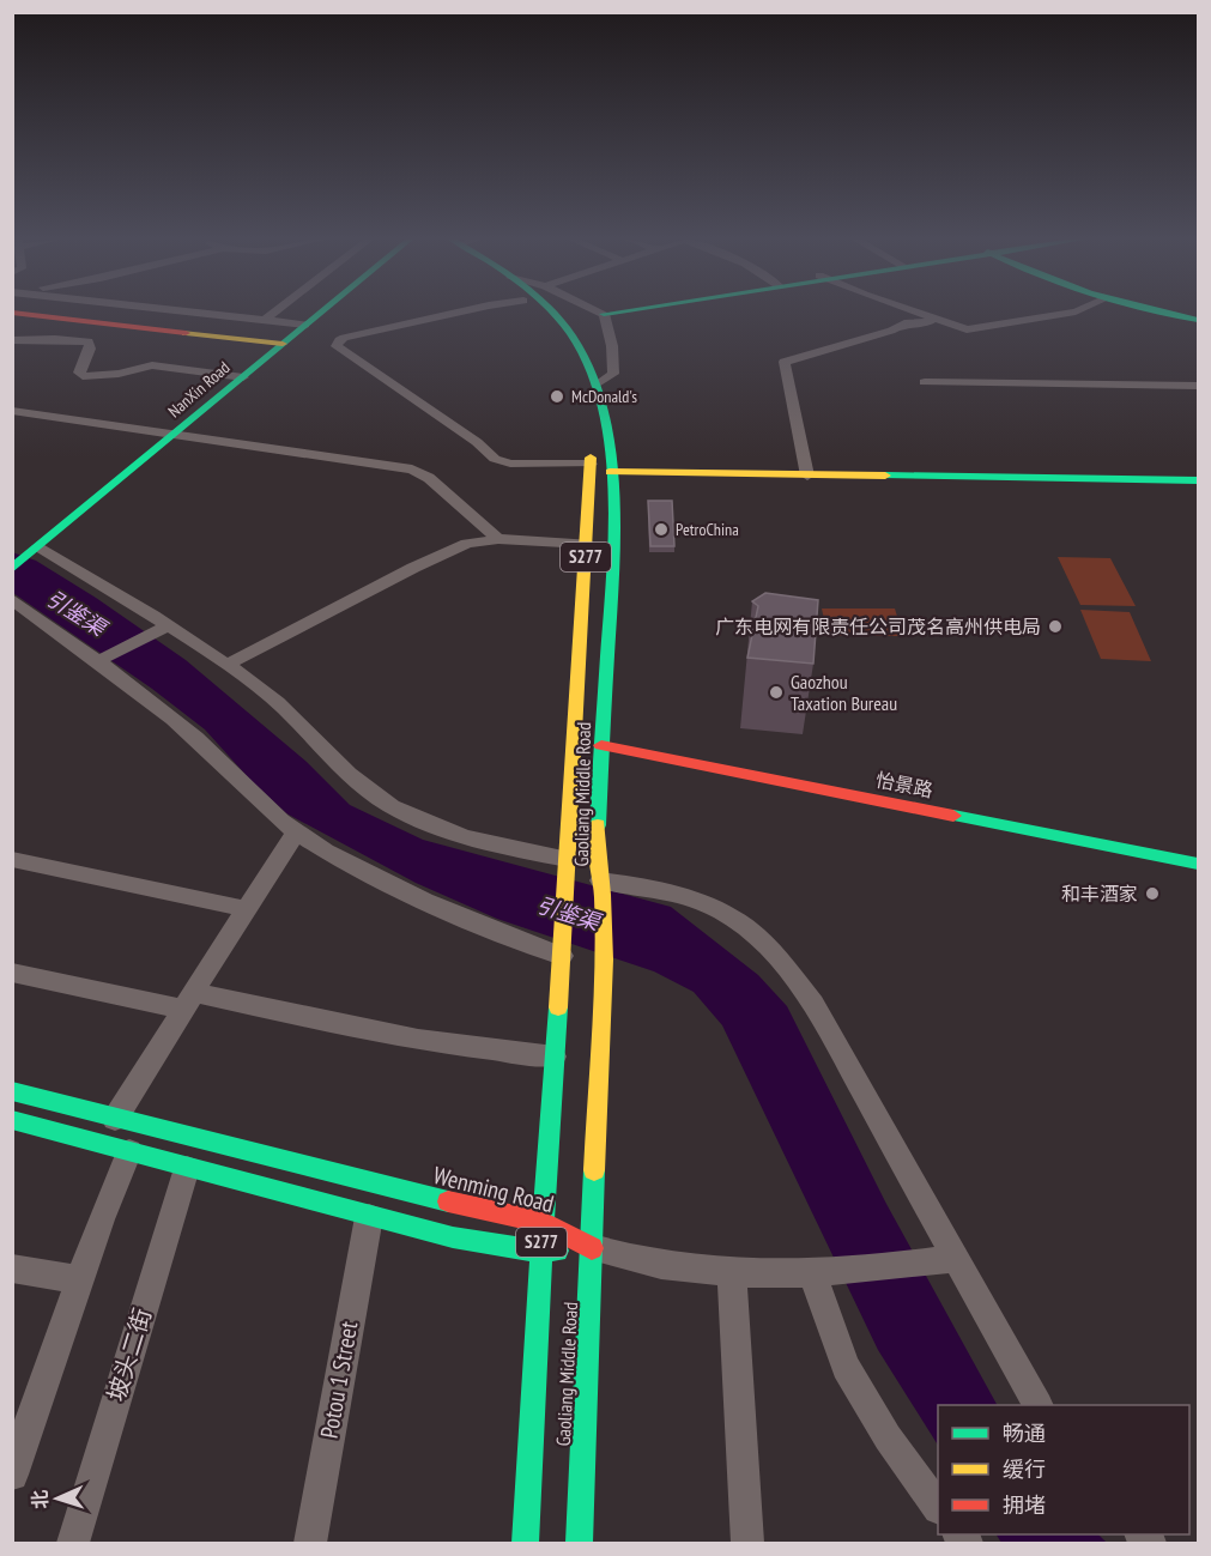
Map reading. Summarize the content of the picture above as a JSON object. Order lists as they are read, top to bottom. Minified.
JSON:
{"streets":{"main road":["NanXin Road","S277","怡景路","Gaoliang Middle Road","Wenming Road"],"street":["坡头二街","Potou 1 Street"]},"crossings":[["怡景路","Gaoliang Middle Road"],["Gaoliang Middle Road","Wenming Road"]],"water":["引鉴渠"],"places":["McDonald's","PetroChina","广东电网有限责任公司茂名高州供电局","Gaozhou Taxation Bureau","和丰酒家"],"legend":["畅通","缓行","拥堵"],"north":"left"}
